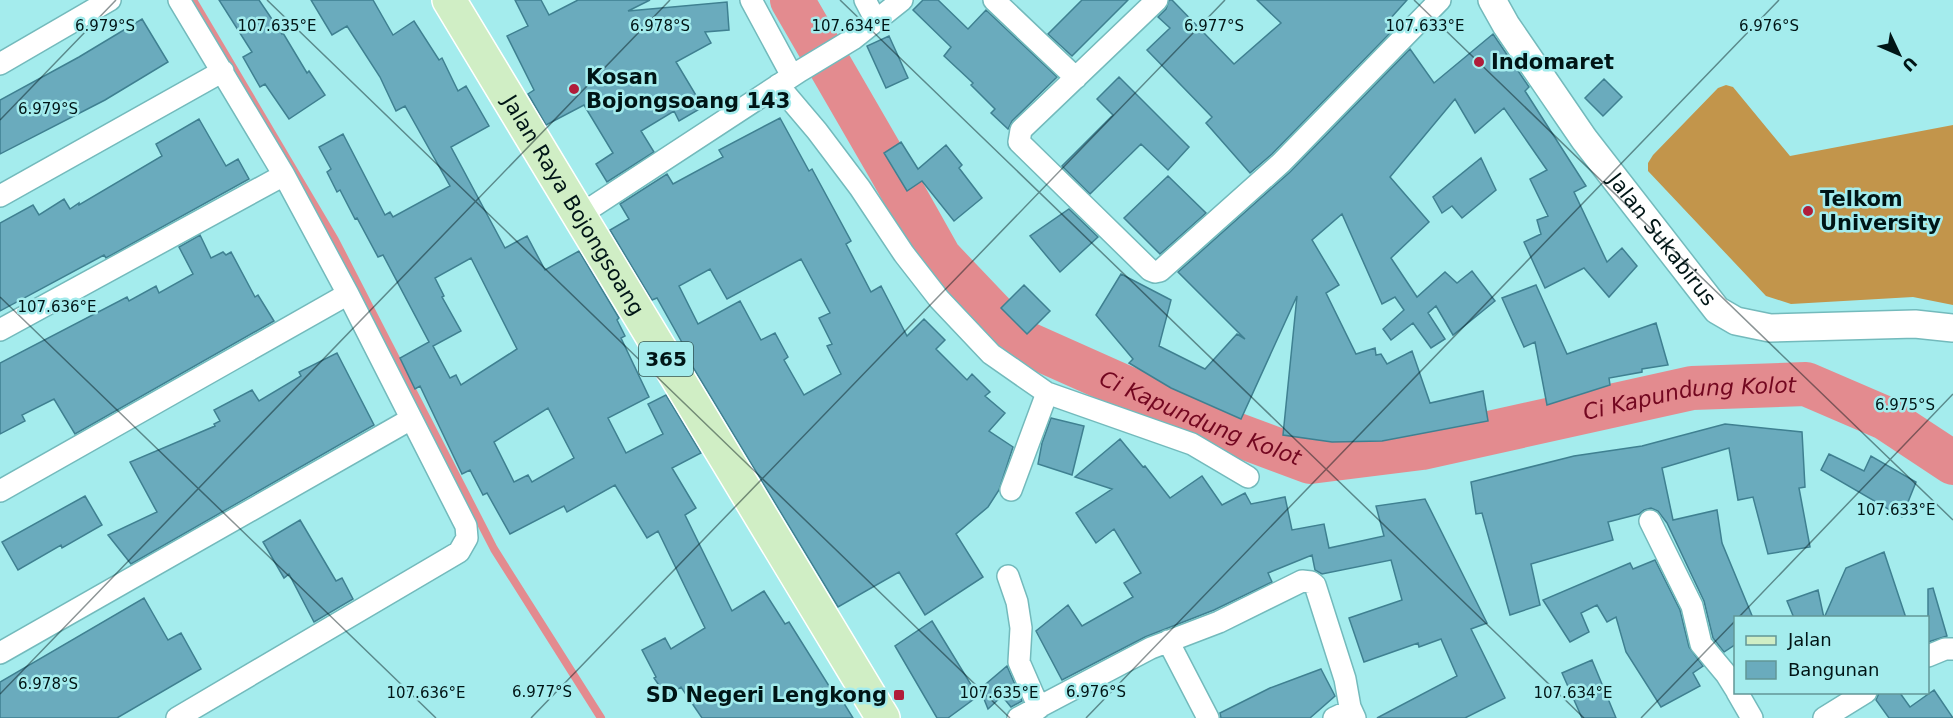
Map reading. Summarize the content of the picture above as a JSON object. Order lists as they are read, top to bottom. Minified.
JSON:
{"streets":{"main road":["Jalan Raya Bojongsoang","365"],"street":["Jalan Sukabirus"]},"water":["Ci Kapundung Kolot"],"places":{"other":["Indomaret","Kosan Bojongsoang 143","Telkom University"],"transit":["SD Negeri Lengkong"]},"legend":["Jalan","Bangunan"],"north":"bottom right","coordinates":["107.635°E","107.633°E","107.634°E","6.979°S","6.978°S","6.977°S","6.976°S","107.636°E","6.975°S"]}
